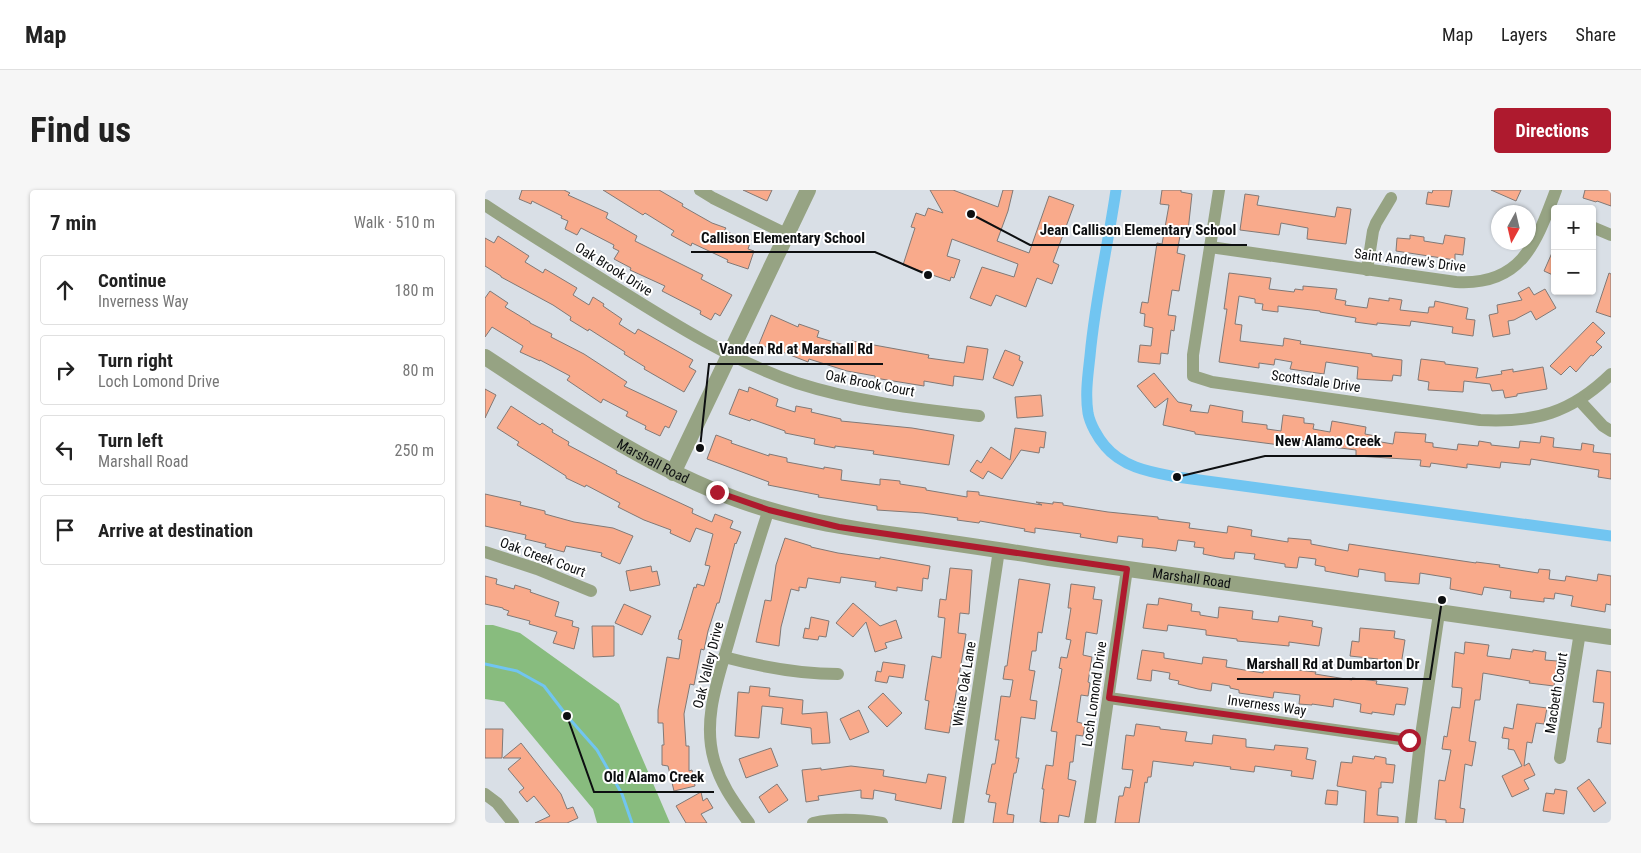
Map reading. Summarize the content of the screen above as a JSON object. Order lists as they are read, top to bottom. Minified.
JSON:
{"streets":{"street":["Saint Andrew's Drive","Oak Brook Drive","Scottsdale Drive","Oak Brook Court","Marshall Road","Oak Creek Court","Oak Valley Drive","White Oak Lane","Macbeth Court","Loch Lomond Drive","Inverness Way"]},"crossings":[["Saint Andrew's Drive","Scottsdale Drive"],["Oak Brook Drive","Oak Brook Court"],["Marshall Road","Oak Valley Drive"],["Marshall Road","White Oak Lane"],["Marshall Road","Macbeth Court"],["Marshall Road","Loch Lomond Drive"],["Loch Lomond Drive","Inverness Way"]],"places":["Jean Callison Elementary School","Callison Elementary School","Vanden Rd at Marshall Rd","New Alamo Creek","Marshall Rd at Dumbarton Dr","Old Alamo Creek"],"north":"bottom","page":{"header":"Map","nav":["Map","Layers","Share"],"buttons":"Directions","title":"Find us","heading":["7 min","Walk · 510 m"],"map_buttons":["+","−"],"list":[["Continue","Inverness Way","180 m"],["Turn right","Loch Lomond Drive","80 m"],["Turn left","Marshall Road","250 m"],"Arrive at destination"]}}
